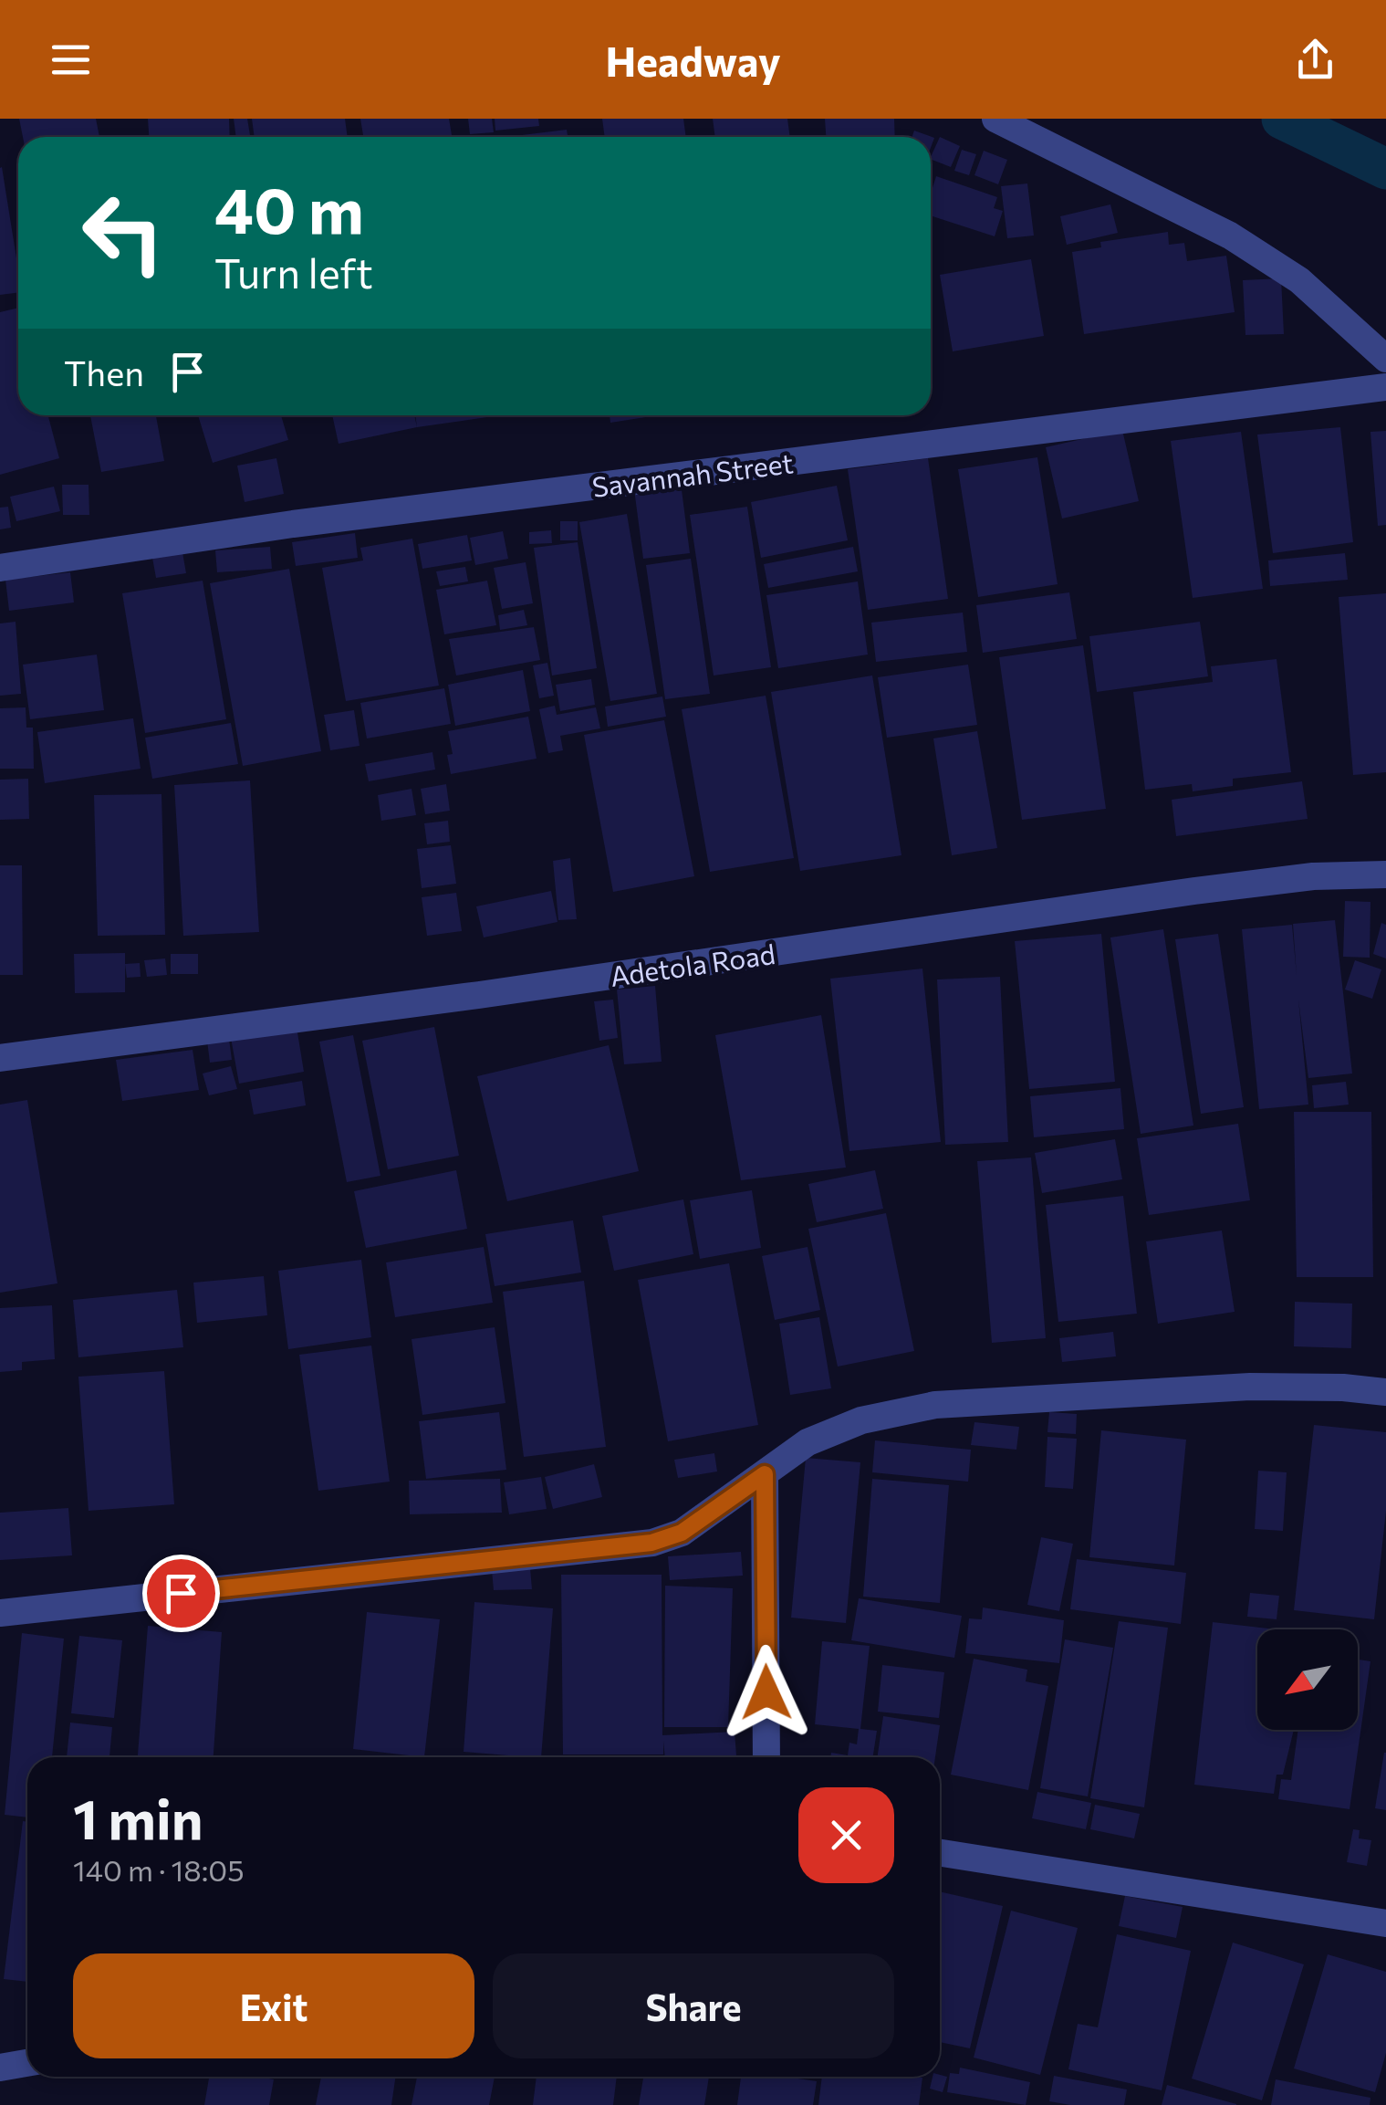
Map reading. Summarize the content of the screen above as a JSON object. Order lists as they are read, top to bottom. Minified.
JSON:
{"streets":{"street":["Savannah Street","Adetola Road"]},"north":"bottom left","page":{"header":"Headway","turn":["40 m","Turn left"],"then":"Then","heading":["1 min","140 m · 18:05"],"buttons":["Exit","Share"]}}
